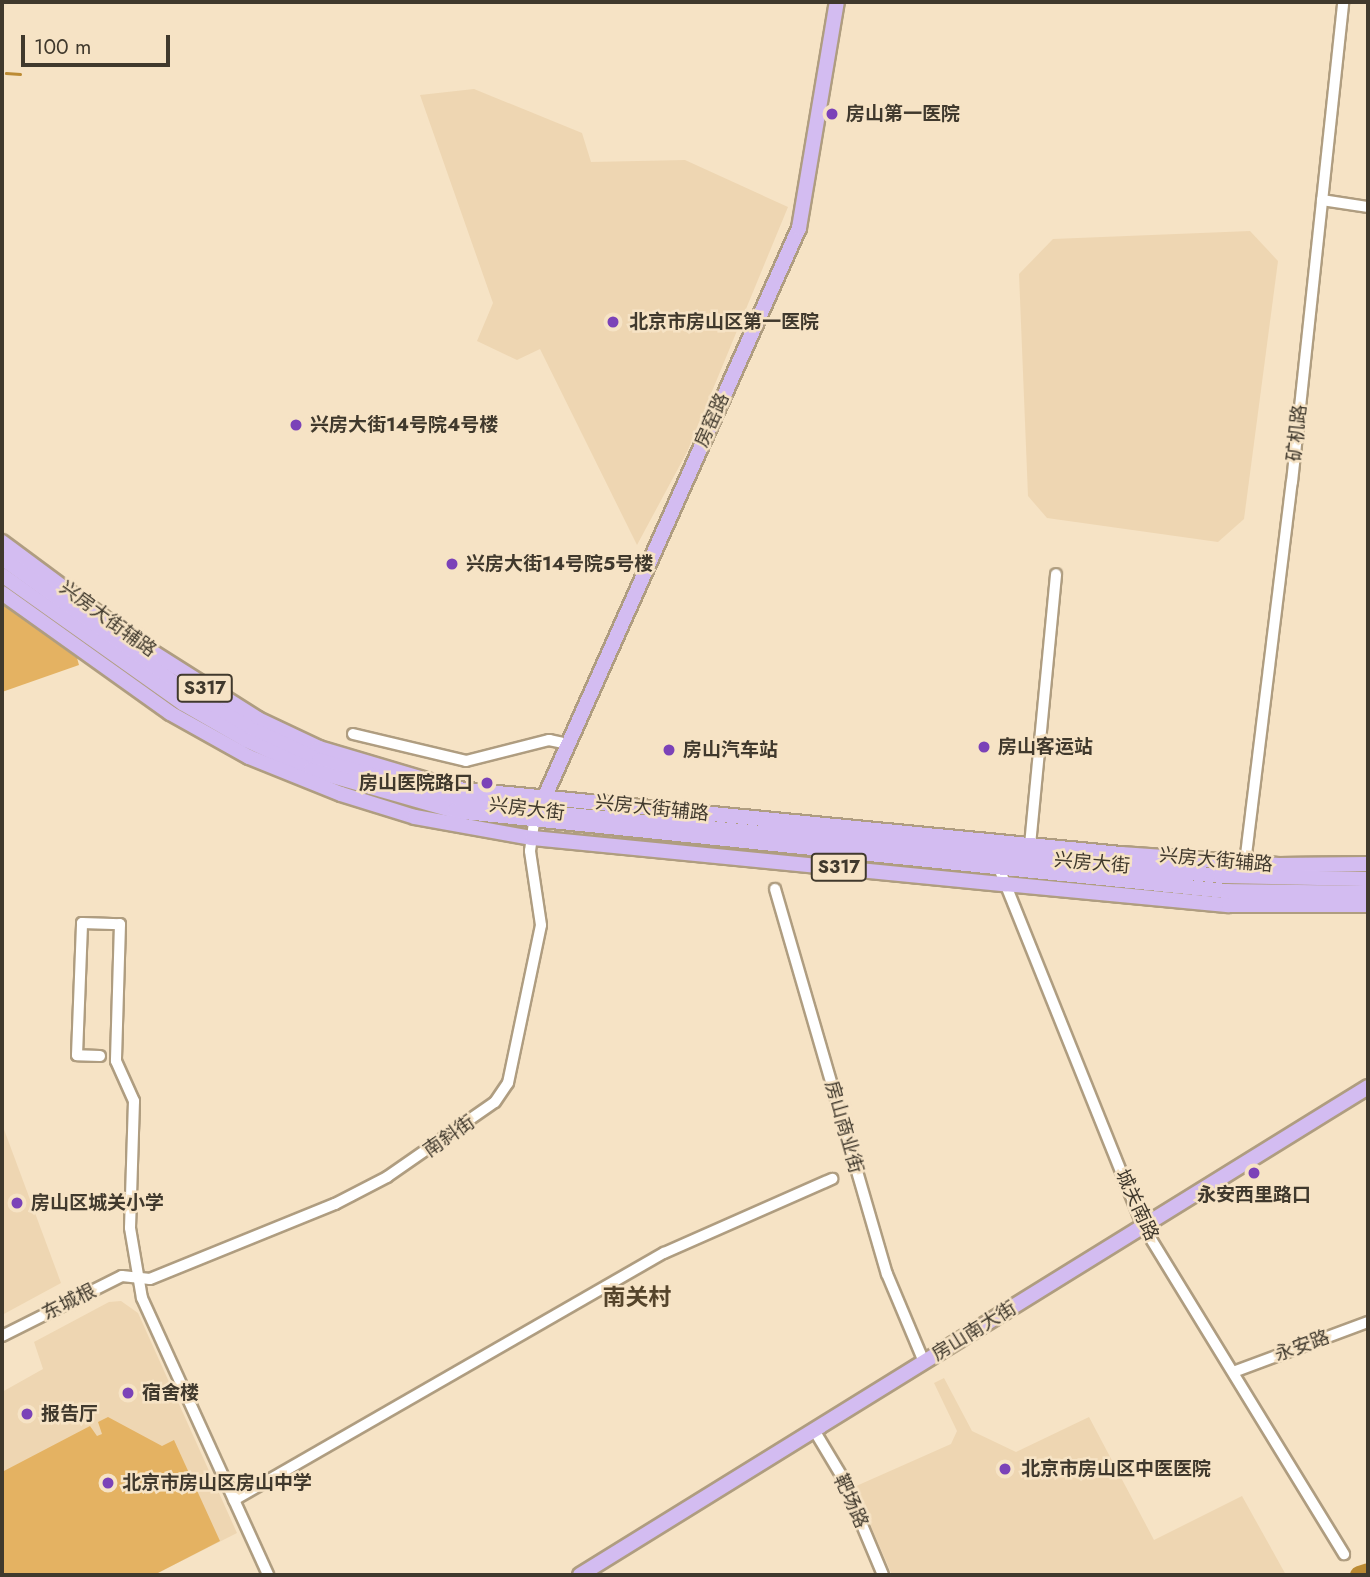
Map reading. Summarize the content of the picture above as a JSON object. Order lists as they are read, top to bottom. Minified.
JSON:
{"streets":{"main road":["房窑路","兴房大街辅路","S317","兴房大街","房山南大街"],"street":["矿机路","房山商业街","南斜街","城关南路","东城根","永安路","靶场路"]},"crossings":[["房窑路","兴房大街辅路"],["房窑路","兴房大街"],["房窑路","南斜街"],["矿机路","兴房大街辅路"],["兴房大街辅路","兴房大街"],["兴房大街辅路","南斜街"],["兴房大街","南斜街"],["兴房大街","城关南路"],["房山商业街","房山南大街"],["南斜街","东城根"],["城关南路","房山南大街"],["城关南路","永安路"],["房山南大街","靶场路"]],"districts":["南关村"],"places":["房山第一医院","北京市房山区第一医院","兴房大街14号院4号楼","兴房大街14号院5号楼","房山客运站","房山汽车站","房山医院路口","永安西里路口","房山区城关小学","宿舍楼","报告厅","北京市房山区中医医院","北京市房山区房山中学"],"scale_bar":"100 m"}
